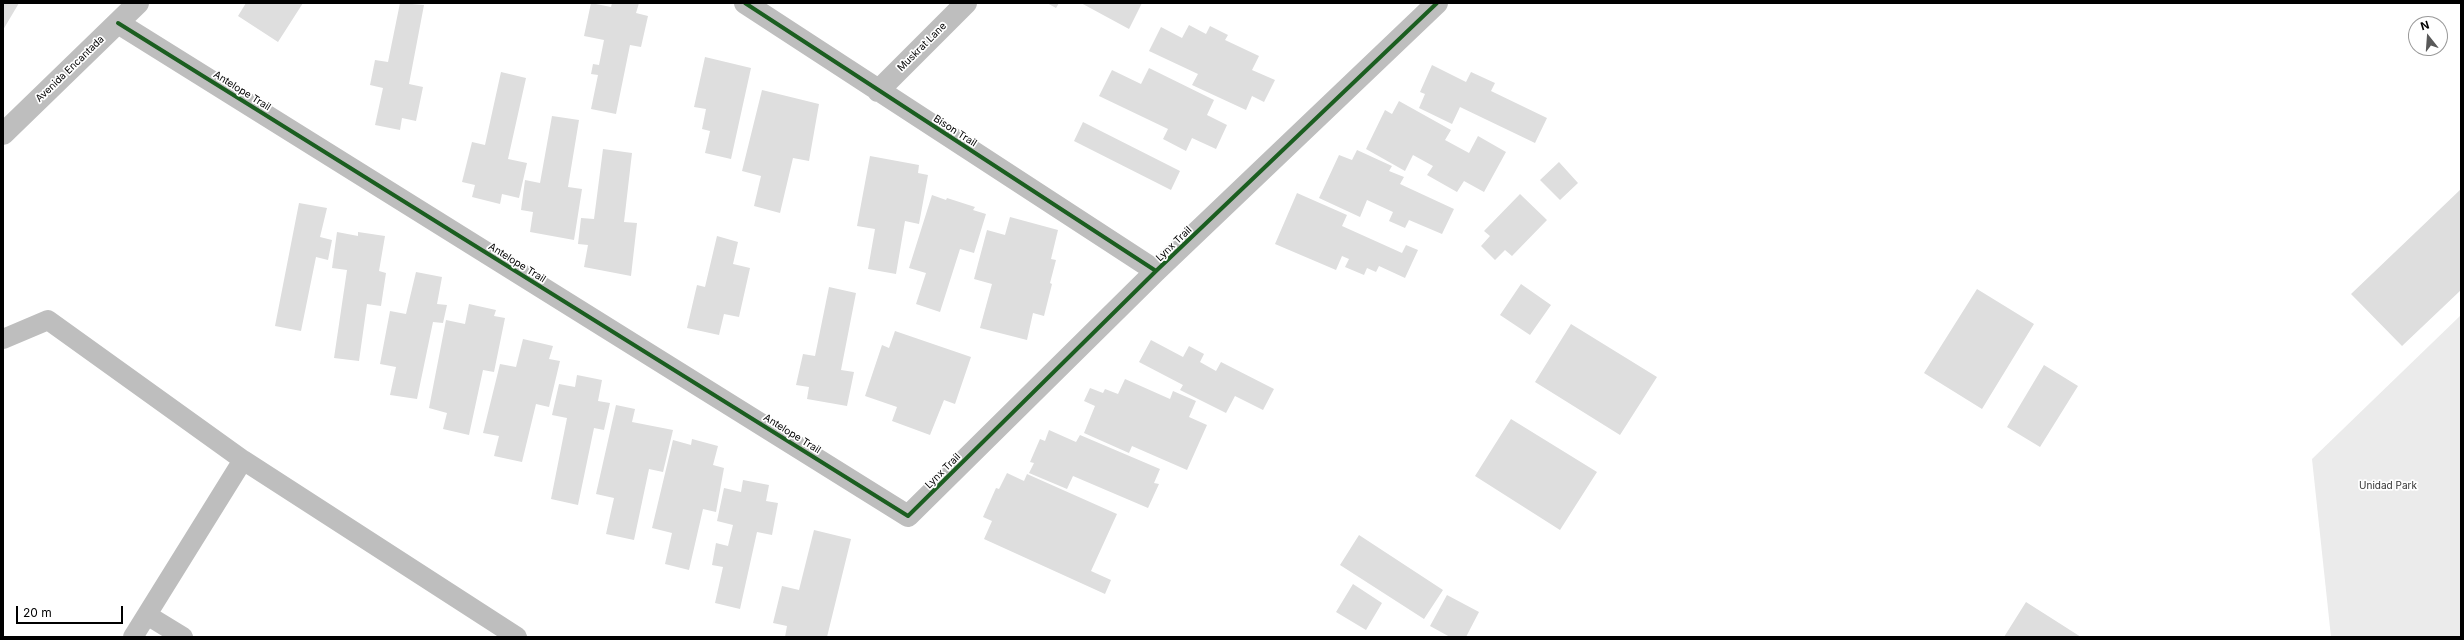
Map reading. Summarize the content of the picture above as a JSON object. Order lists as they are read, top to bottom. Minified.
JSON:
{"streets":{"street":["Muskrat Lane","Avenida Encantada","Antelope Trail","Bison Trail","Lynx Trail"]},"crossings":[["Muskrat Lane","Bison Trail"],["Avenida Encantada","Antelope Trail"],["Antelope Trail","Lynx Trail"],["Bison Trail","Lynx Trail"]],"parks":["Unidad Park"],"scale_bar":"20 m","north":"top"}
